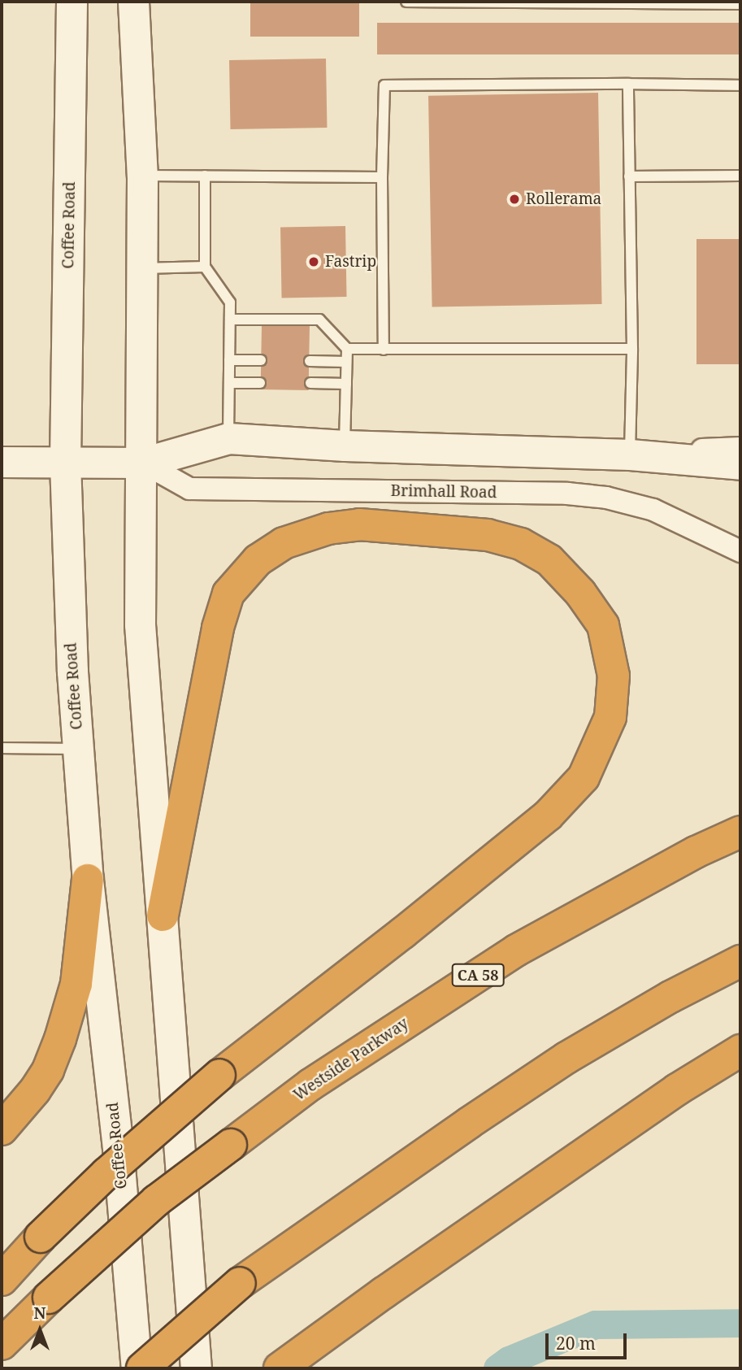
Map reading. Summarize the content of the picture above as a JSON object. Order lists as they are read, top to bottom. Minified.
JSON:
{"streets":{"highway":["CA 58","Westside Parkway"],"main road":["Coffee Road","Brimhall Road"]},"crossings":[["Coffee Road","Brimhall Road"]],"places":["Rollerama","Fastrip"],"scale_bar":"20 m","north":"top"}
